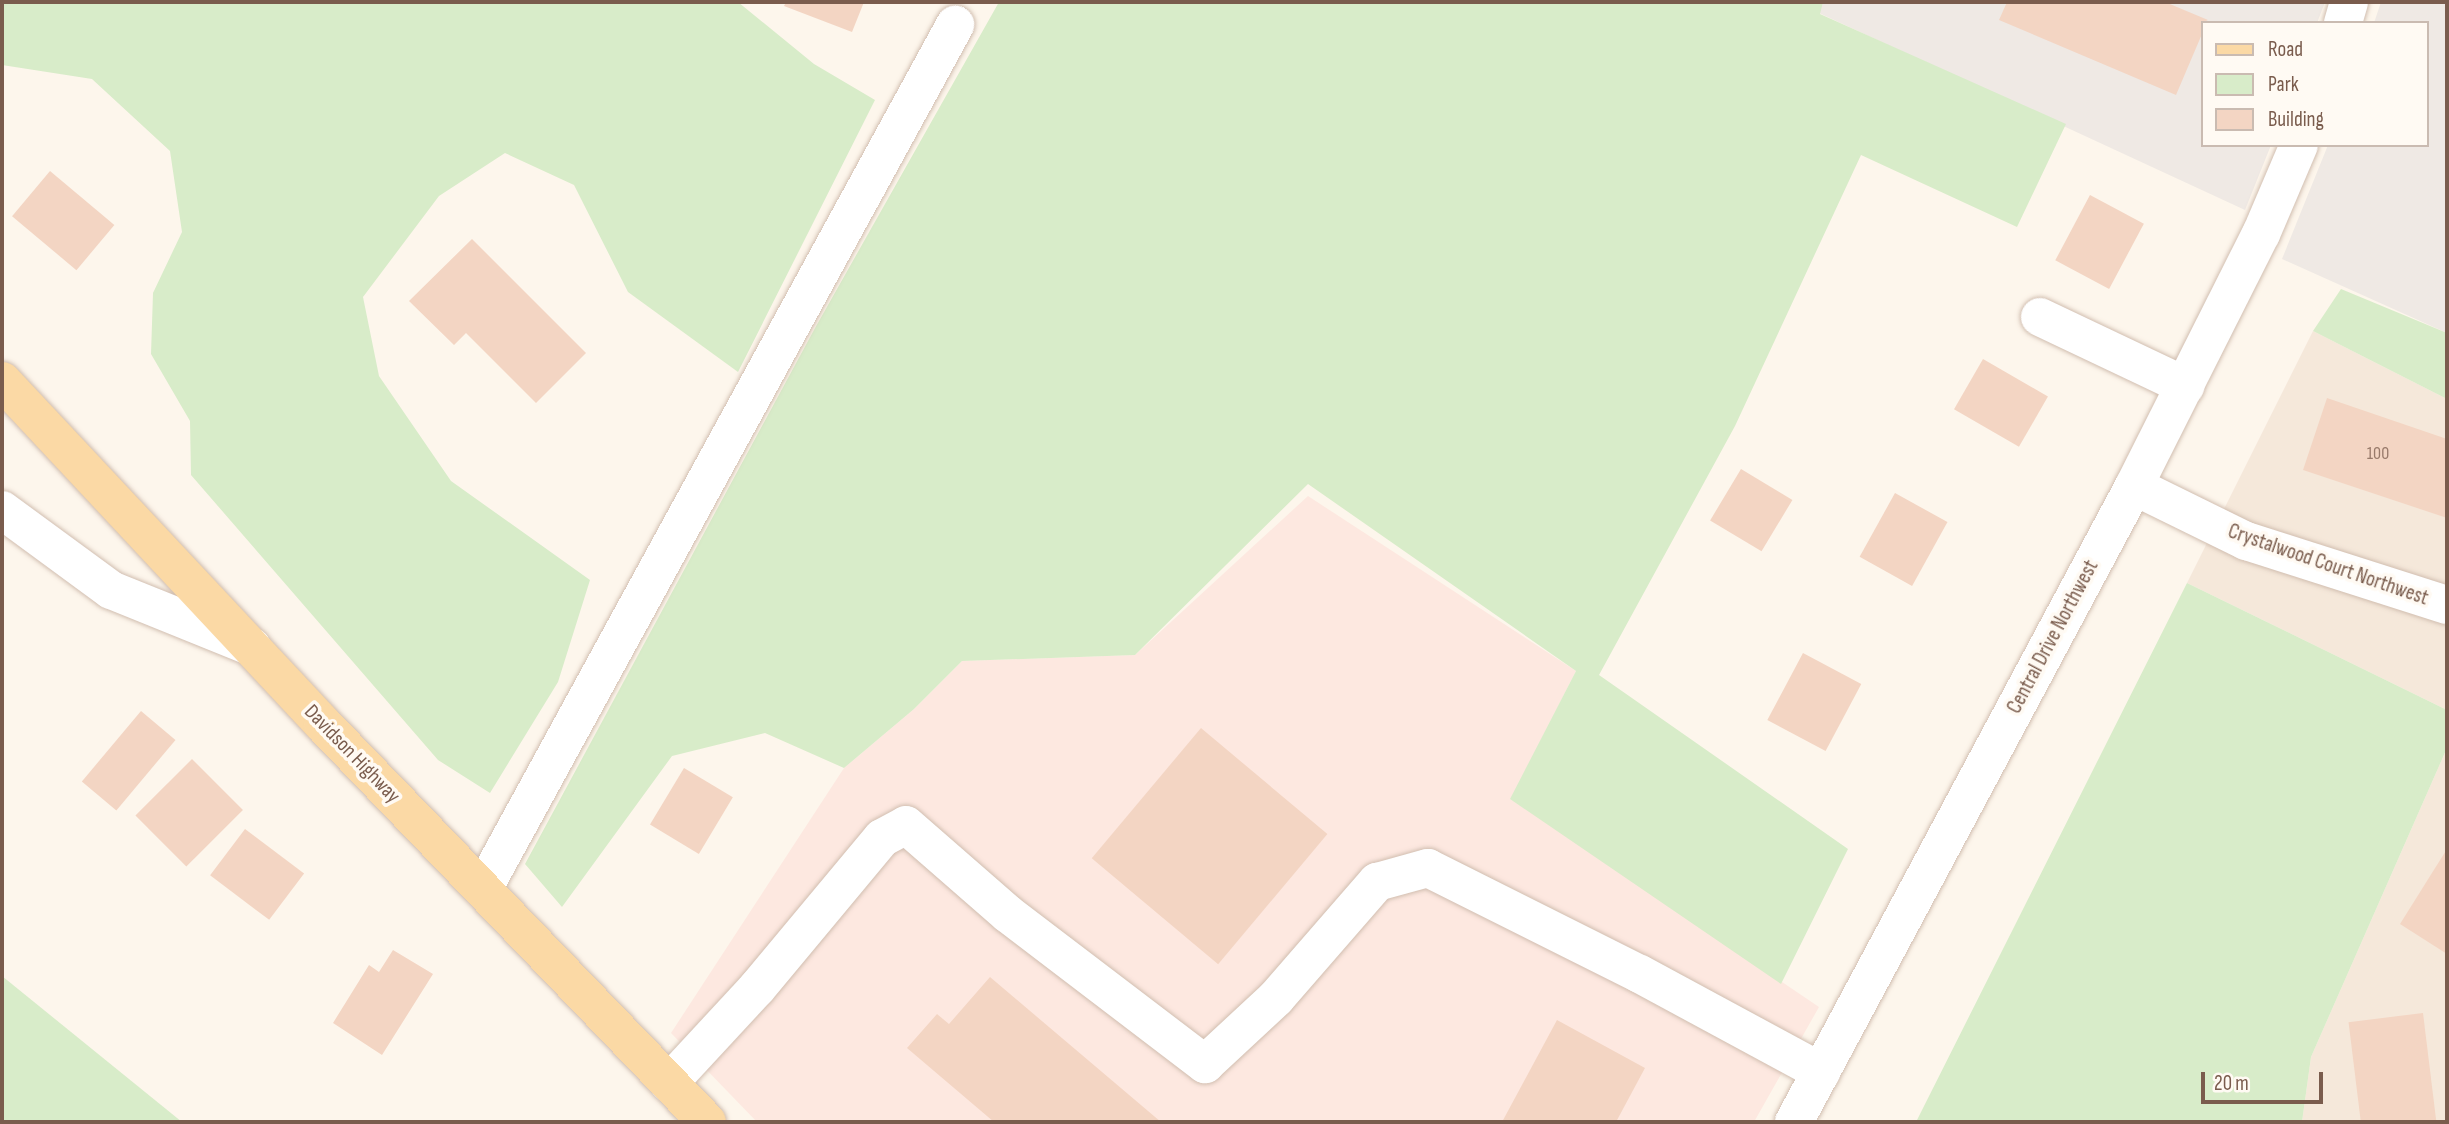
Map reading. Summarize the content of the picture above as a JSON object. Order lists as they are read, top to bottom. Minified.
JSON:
{"streets":{"main road":["Davidson Highway"],"street":["Crystalwood Court Northwest","Central Drive Northwest"]},"crossings":[["Crystalwood Court Northwest","Central Drive Northwest"]],"house_numbers":["100"],"legend":["Road","Park","Building"],"scale_bar":"20 m"}
